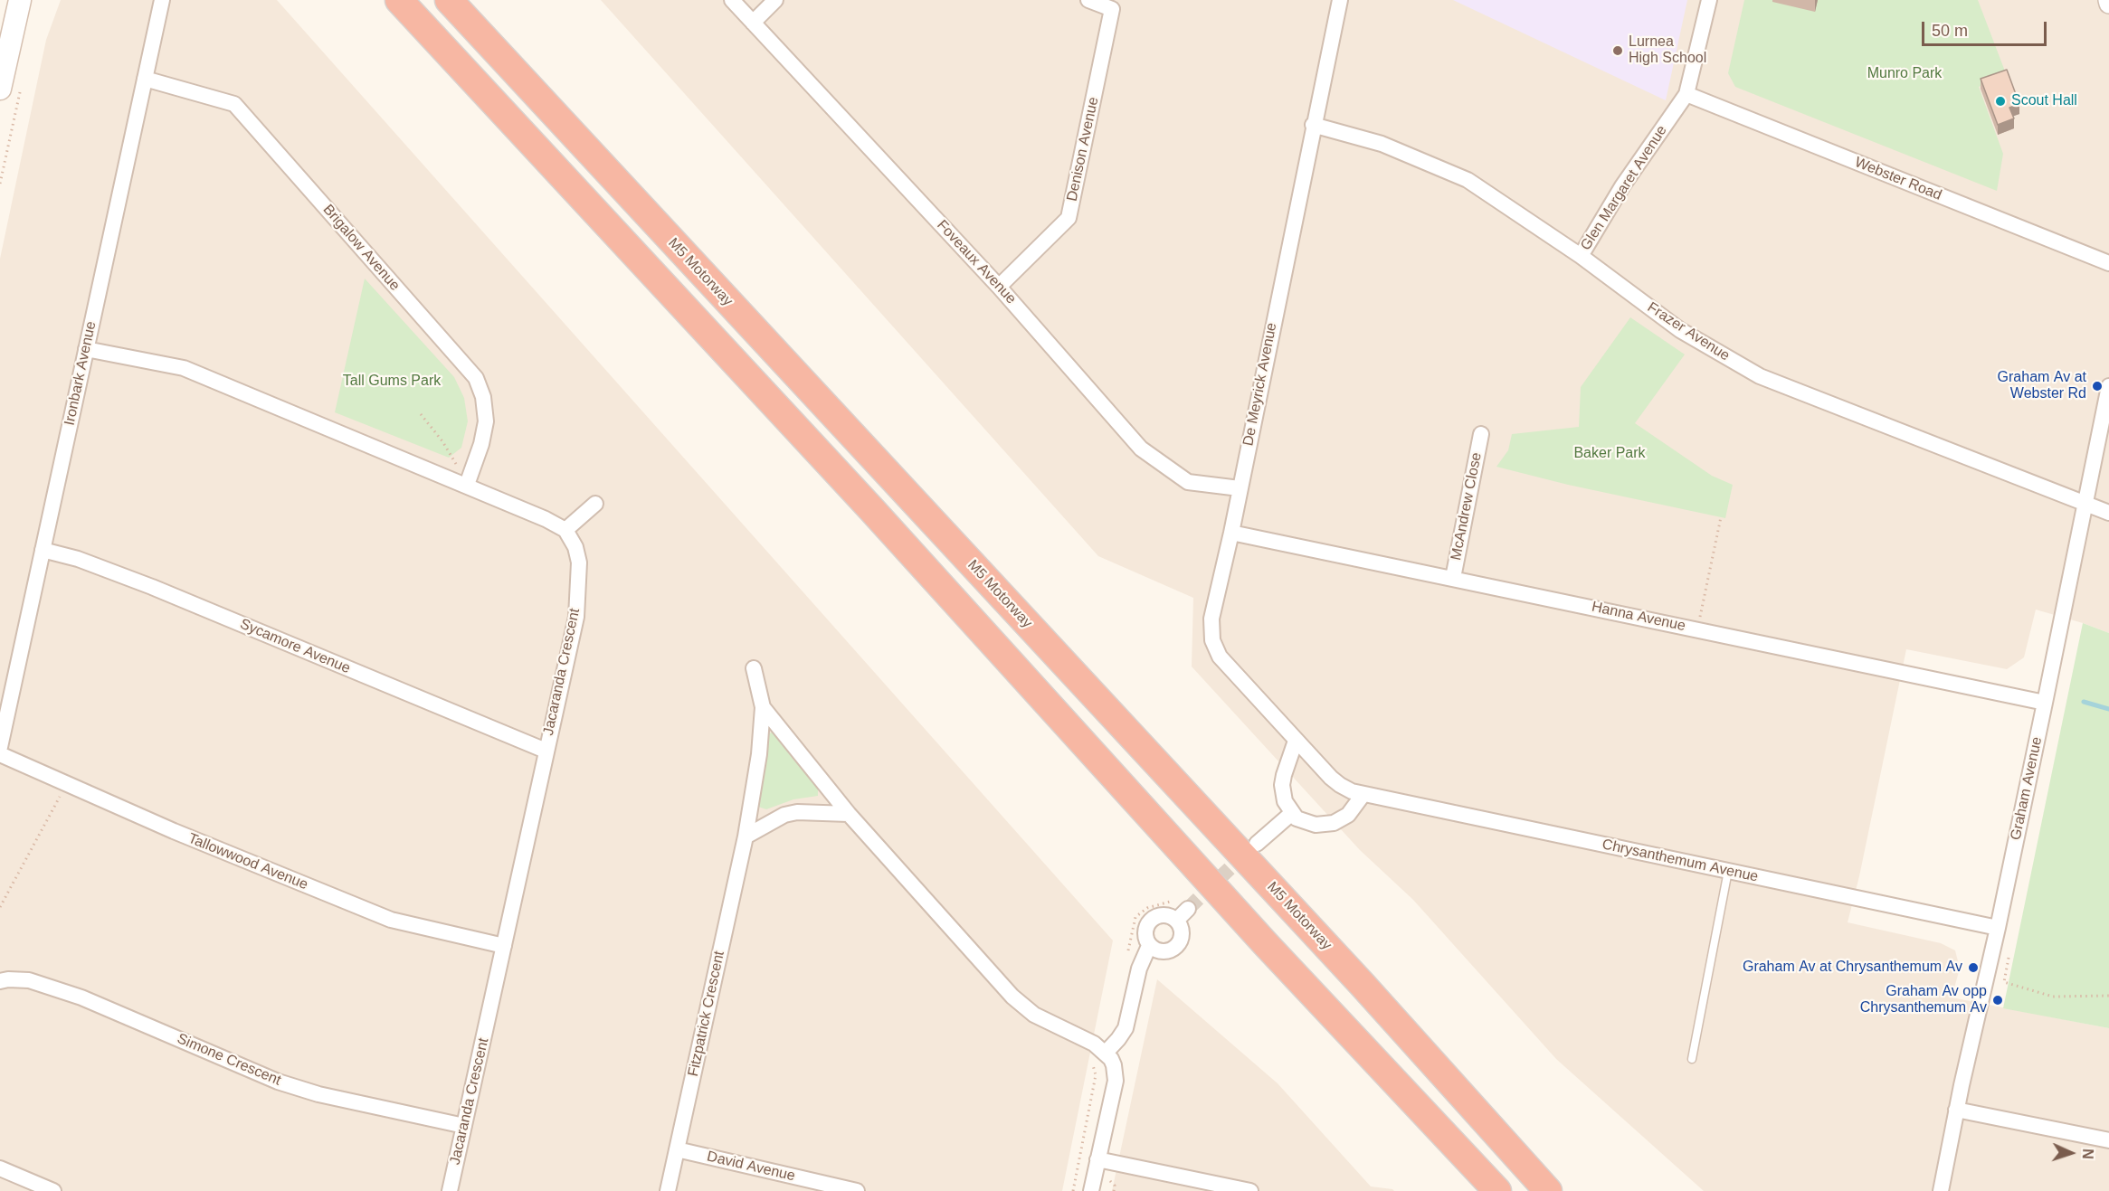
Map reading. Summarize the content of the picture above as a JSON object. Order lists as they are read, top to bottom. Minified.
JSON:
{"streets":{"highway":["M5 Motorway"],"street":["Denison Avenue","Webster Road","Glen Margaret Avenue","Brigalow Avenue","Foveaux Avenue","Frazer Avenue","Ironbark Avenue","De Meyrick Avenue","McAndrew Close","Hanna Avenue","Sycamore Avenue","Jacaranda Crescent","Graham Avenue","Chrysanthemum Avenue","Tallowwood Avenue","Fitzpatrick Crescent","Simone Crescent","David Avenue"]},"crossings":[["Denison Avenue","Foveaux Avenue"],["Webster Road","Glen Margaret Avenue"],["Glen Margaret Avenue","Frazer Avenue"],["Brigalow Avenue","Ironbark Avenue"],["Foveaux Avenue","De Meyrick Avenue"],["Frazer Avenue","De Meyrick Avenue"],["Frazer Avenue","Graham Avenue"],["Ironbark Avenue","Sycamore Avenue"],["De Meyrick Avenue","Hanna Avenue"],["De Meyrick Avenue","Chrysanthemum Avenue"],["McAndrew Close","Hanna Avenue"],["Hanna Avenue","Graham Avenue"],["Sycamore Avenue","Jacaranda Crescent"],["Jacaranda Crescent","Tallowwood Avenue"],["Jacaranda Crescent","Simone Crescent"],["Graham Avenue","Chrysanthemum Avenue"],["Fitzpatrick Crescent","David Avenue"]],"parks":["Munro Park","Tall Gums Park","Baker Park"],"places":["Lurnea High School","Scout Hall","Graham Av at Webster Rd","Graham Av at Chrysanthemum Av","Graham Av opp Chrysanthemum Av"],"scale_bar":"50 m","north":"right"}
